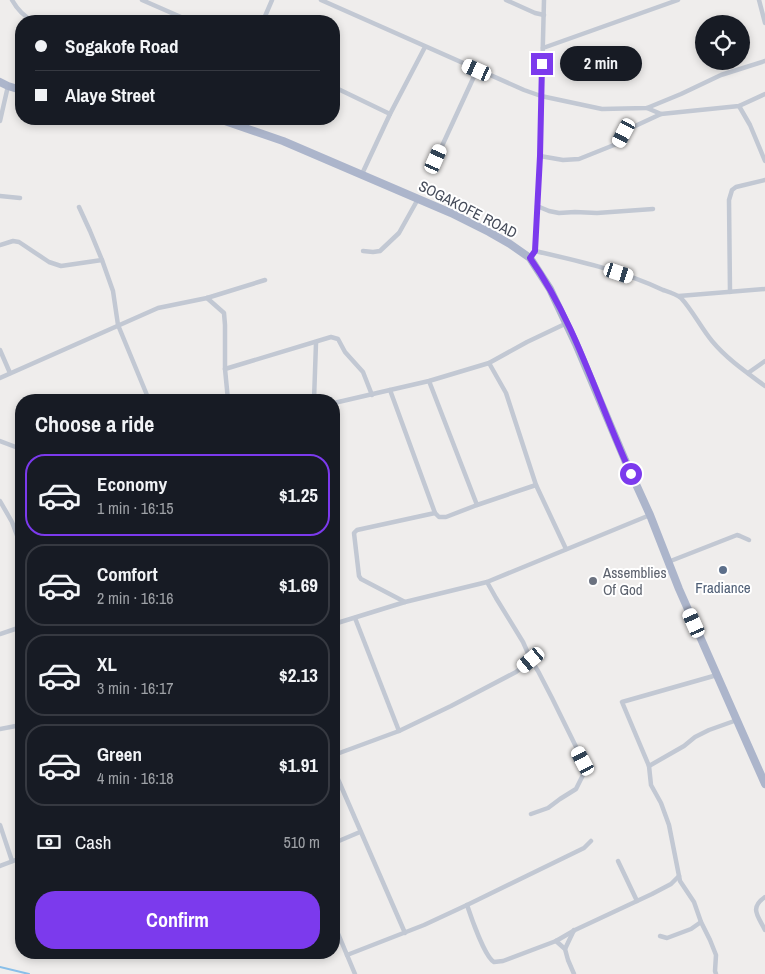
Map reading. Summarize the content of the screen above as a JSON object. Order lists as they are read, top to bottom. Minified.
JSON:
{"streets":{"main road":["SOGAKOFE ROAD"]},"places":["Fradiance","Assemblies Of God"],"page":{"banner":["Sogakofe Road","Alaye Street"],"bubble":"2 min","heading":"Choose a ride","list":[{"name":"Economy","note":"1 min · 16:15","value":"$1.25"},{"name":"Comfort","note":"2 min · 16:16","value":"$1.69"},{"name":"XL","note":"3 min · 16:17","value":"$2.13"},{"name":"Green","note":"4 min · 16:18","value":"$1.91"}],"pay":["Cash","510 m"],"buttons":"Confirm"}}
